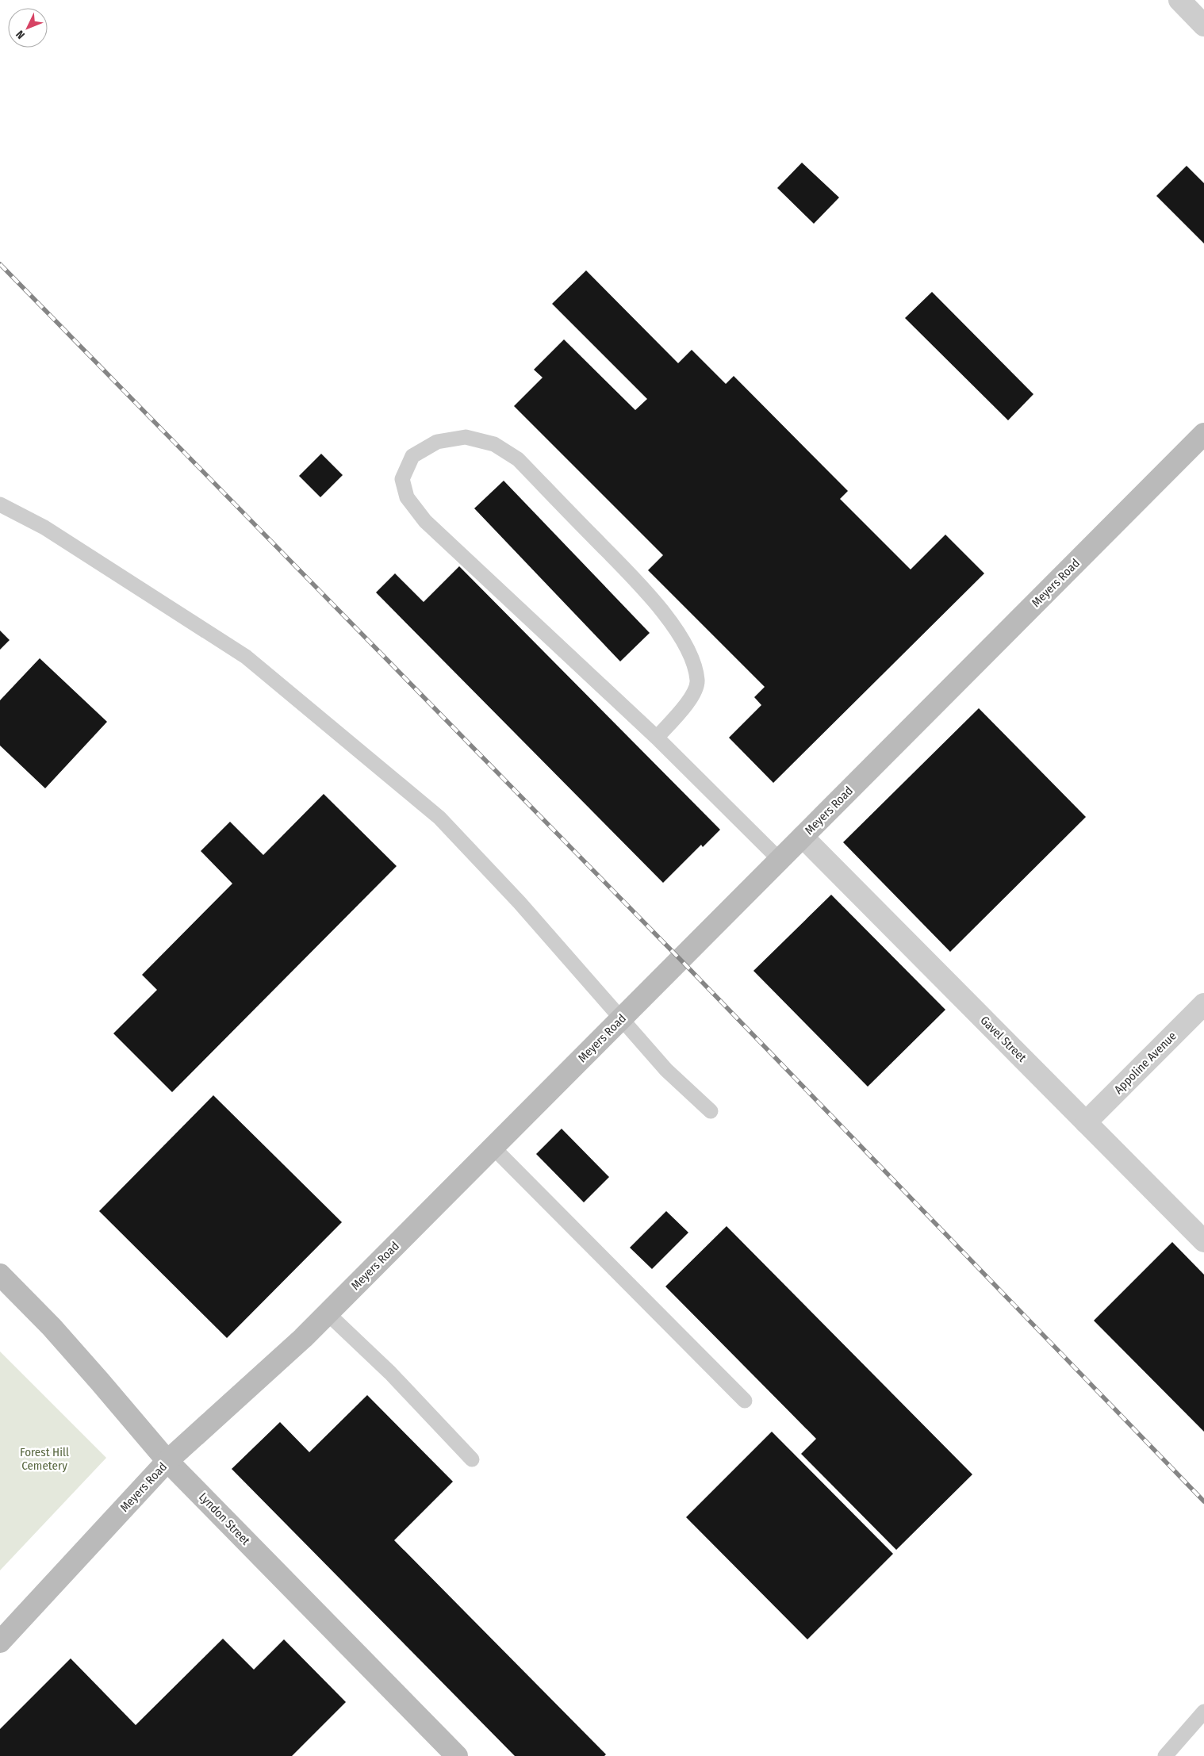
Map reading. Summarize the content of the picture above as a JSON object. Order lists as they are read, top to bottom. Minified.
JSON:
{"streets":{"street":["Meyers Road","Gavel Street","Appoline Avenue","Lyndon Street"]},"crossings":[["Meyers Road","Gavel Street"],["Meyers Road","Lyndon Street"],["Gavel Street","Appoline Avenue"]],"parks":["Forest Hill Cemetery"],"north":"bottom left"}
